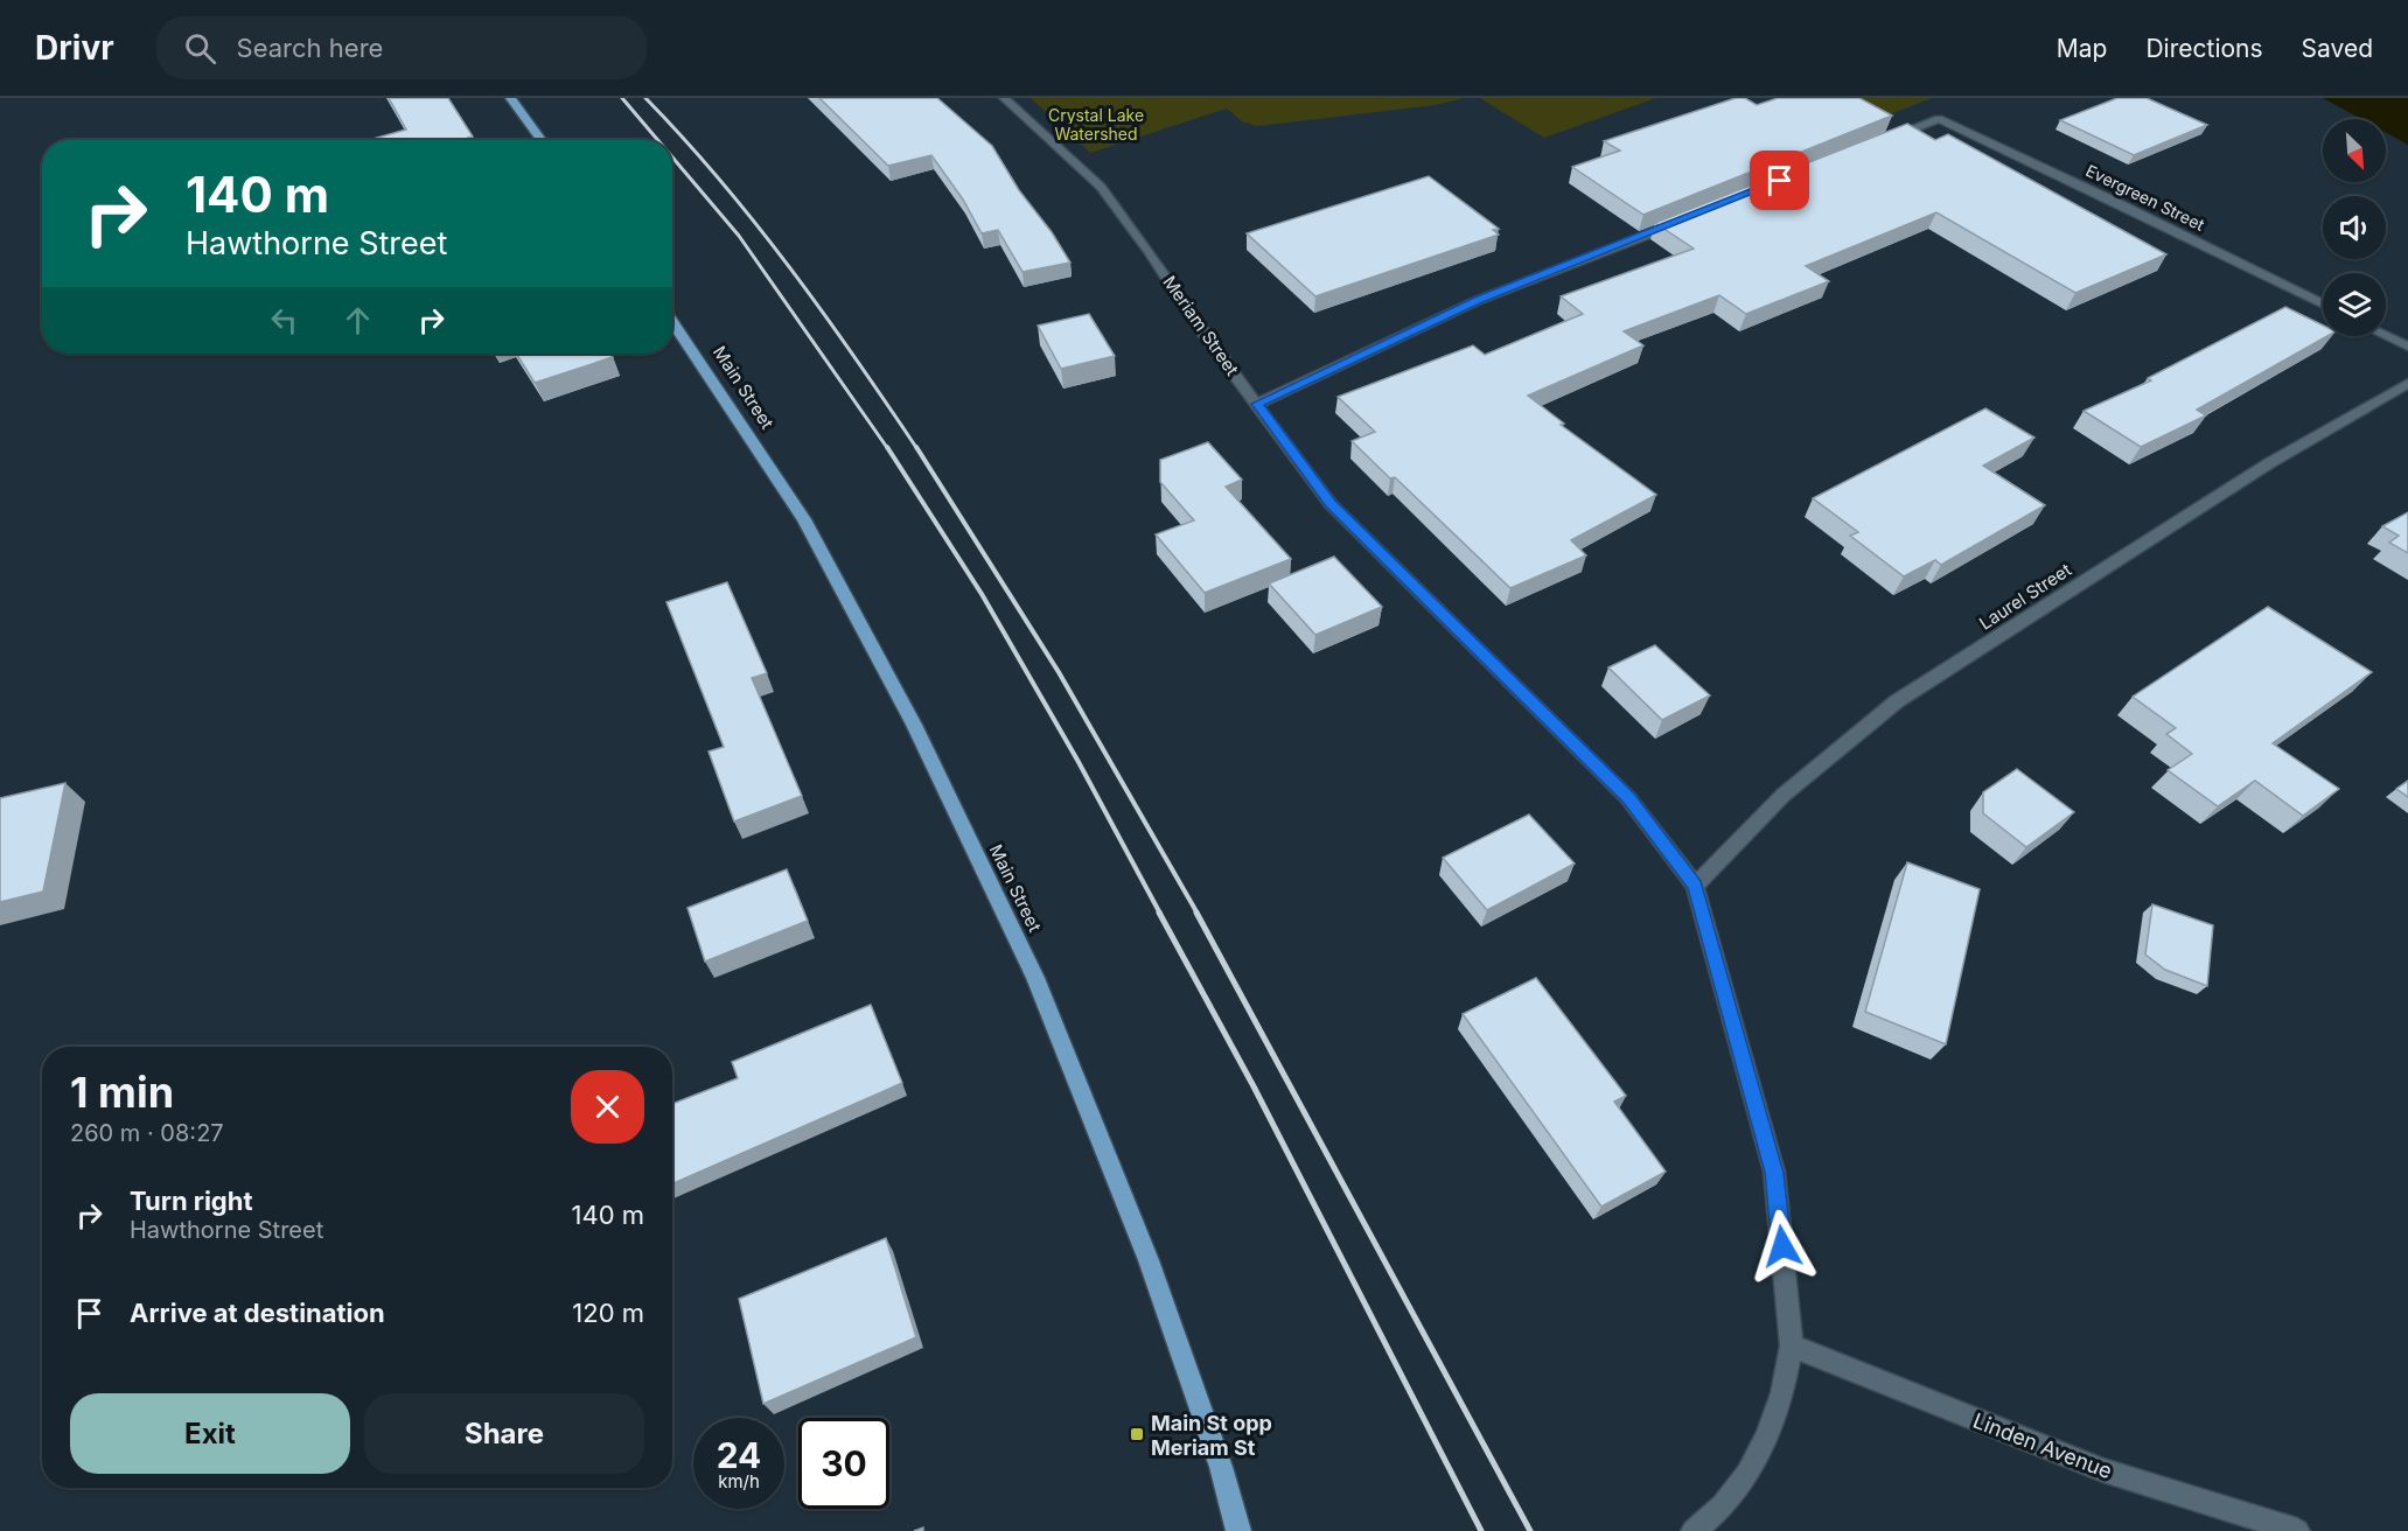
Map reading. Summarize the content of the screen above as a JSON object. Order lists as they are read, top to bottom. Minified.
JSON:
{"streets":{"main road":["Main Street"],"street":["Evergreen Street","Meriam Street","Laurel Street","Linden Avenue"]},"crossings":[["Meriam Street","Laurel Street"],["Meriam Street","Linden Avenue"]],"parks":["Crystal Lake Watershed"],"places":{"transit":["Main St opp Meriam St"]},"north":"bottom right","page":{"header":"Drivr","search":"Search here","nav":["Map","Directions","Saved"],"turn":["140 m","Hawthorne Street"],"heading":["1 min","260 m · 08:27"],"list":[{"name":"Turn right","note":"Hawthorne Street","value":"140 m"},{"name":"Arrive at destination","value":"120 m"}],"buttons":["Exit","Share"],"speed":"24 km/h","limit":"30"}}
